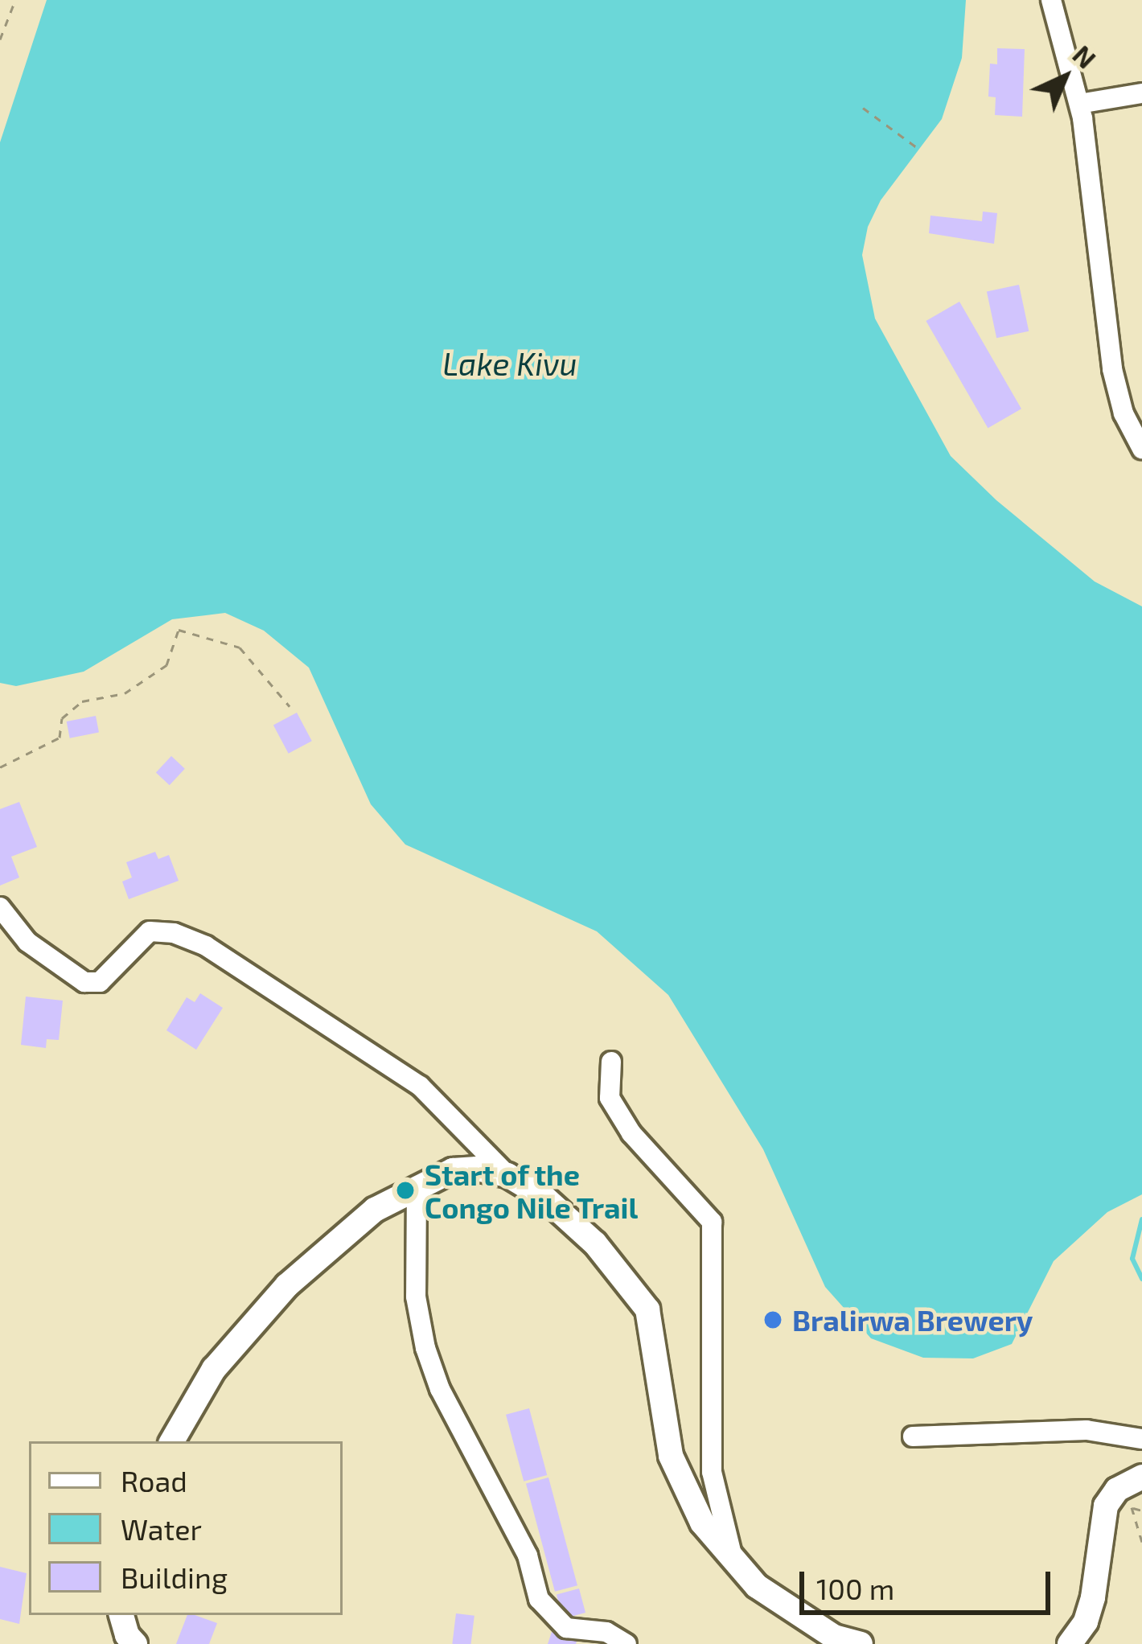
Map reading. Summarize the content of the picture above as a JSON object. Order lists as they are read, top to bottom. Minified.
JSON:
{"water":["Lake Kivu"],"places":["Start of the Congo Nile Trail","Bralirwa Brewery"],"legend":["Road","Water","Building"],"scale_bar":"100 m","north":"top right"}
